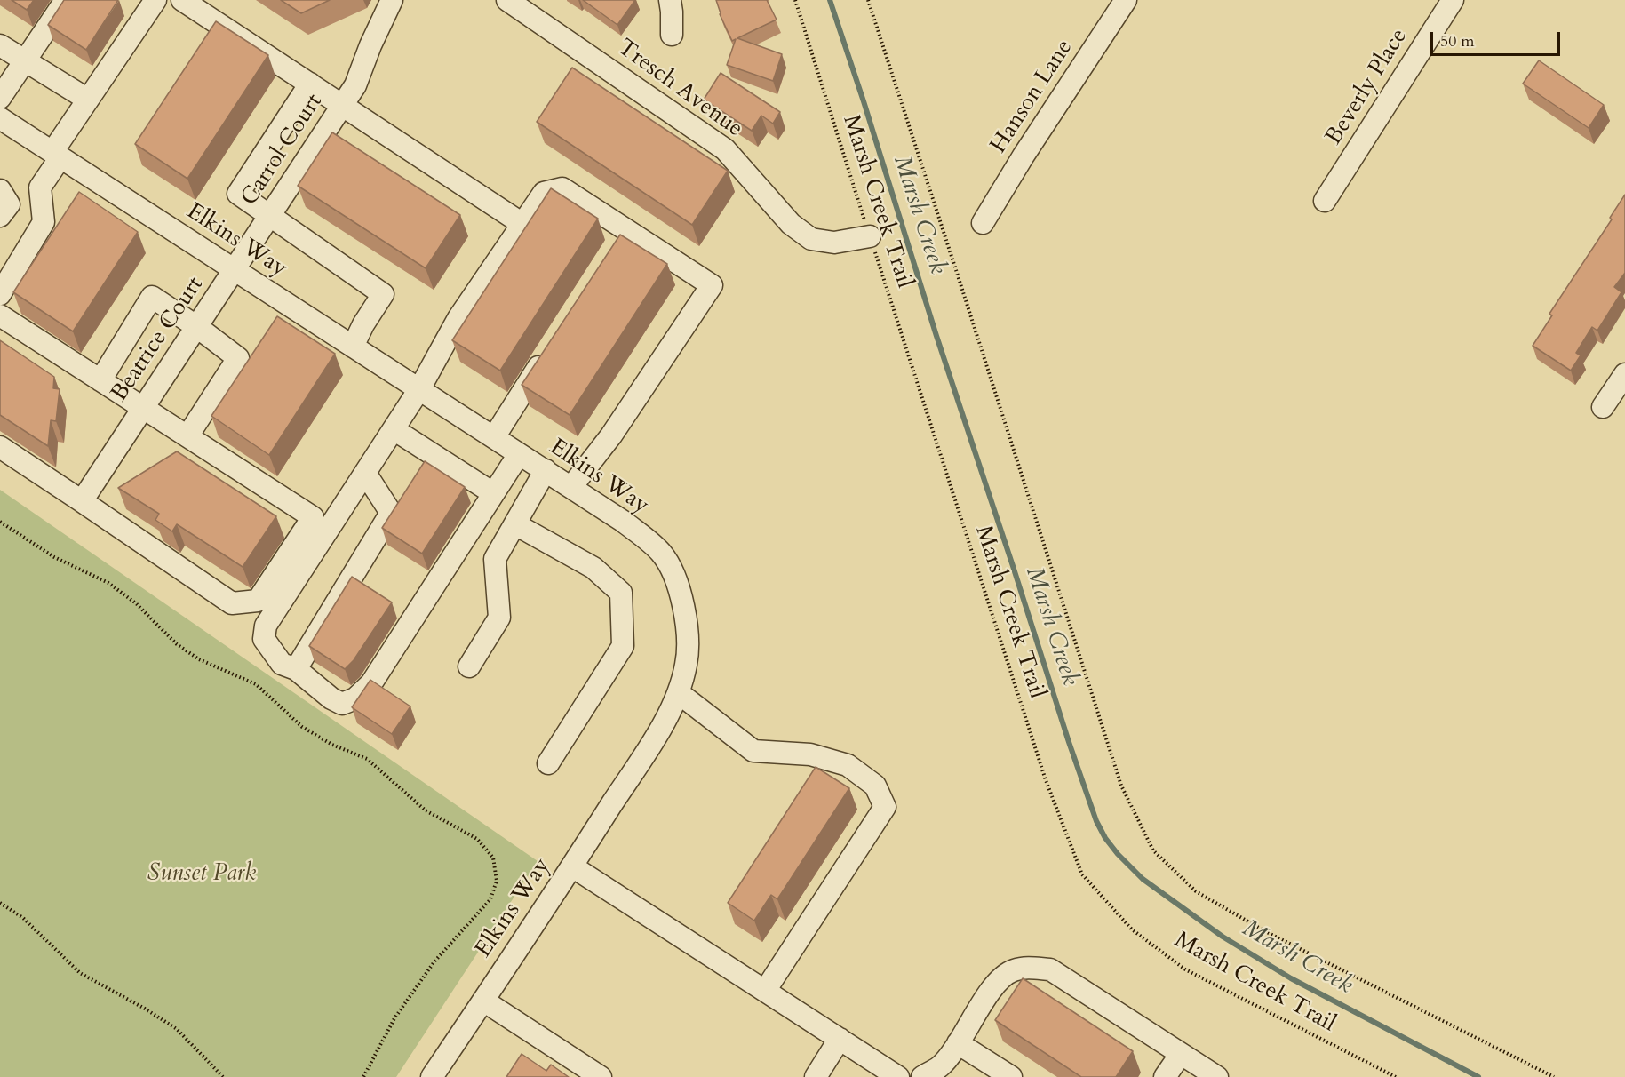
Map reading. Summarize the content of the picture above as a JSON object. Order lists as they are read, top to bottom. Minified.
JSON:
{"streets":{"street":["Beverly Place","Tresch Avenue","Hanson Lane","Carrol Court","Elkins Way","Beatrice Court"],"path":["Marsh Creek Trail"]},"crossings":[["Tresch Avenue","Marsh Creek Trail"],["Carrol Court","Elkins Way"],["Carrol Court","Beatrice Court"],["Elkins Way","Beatrice Court"]],"water":["Marsh Creek"],"parks":["Sunset Park"],"scale_bar":"50 m"}
